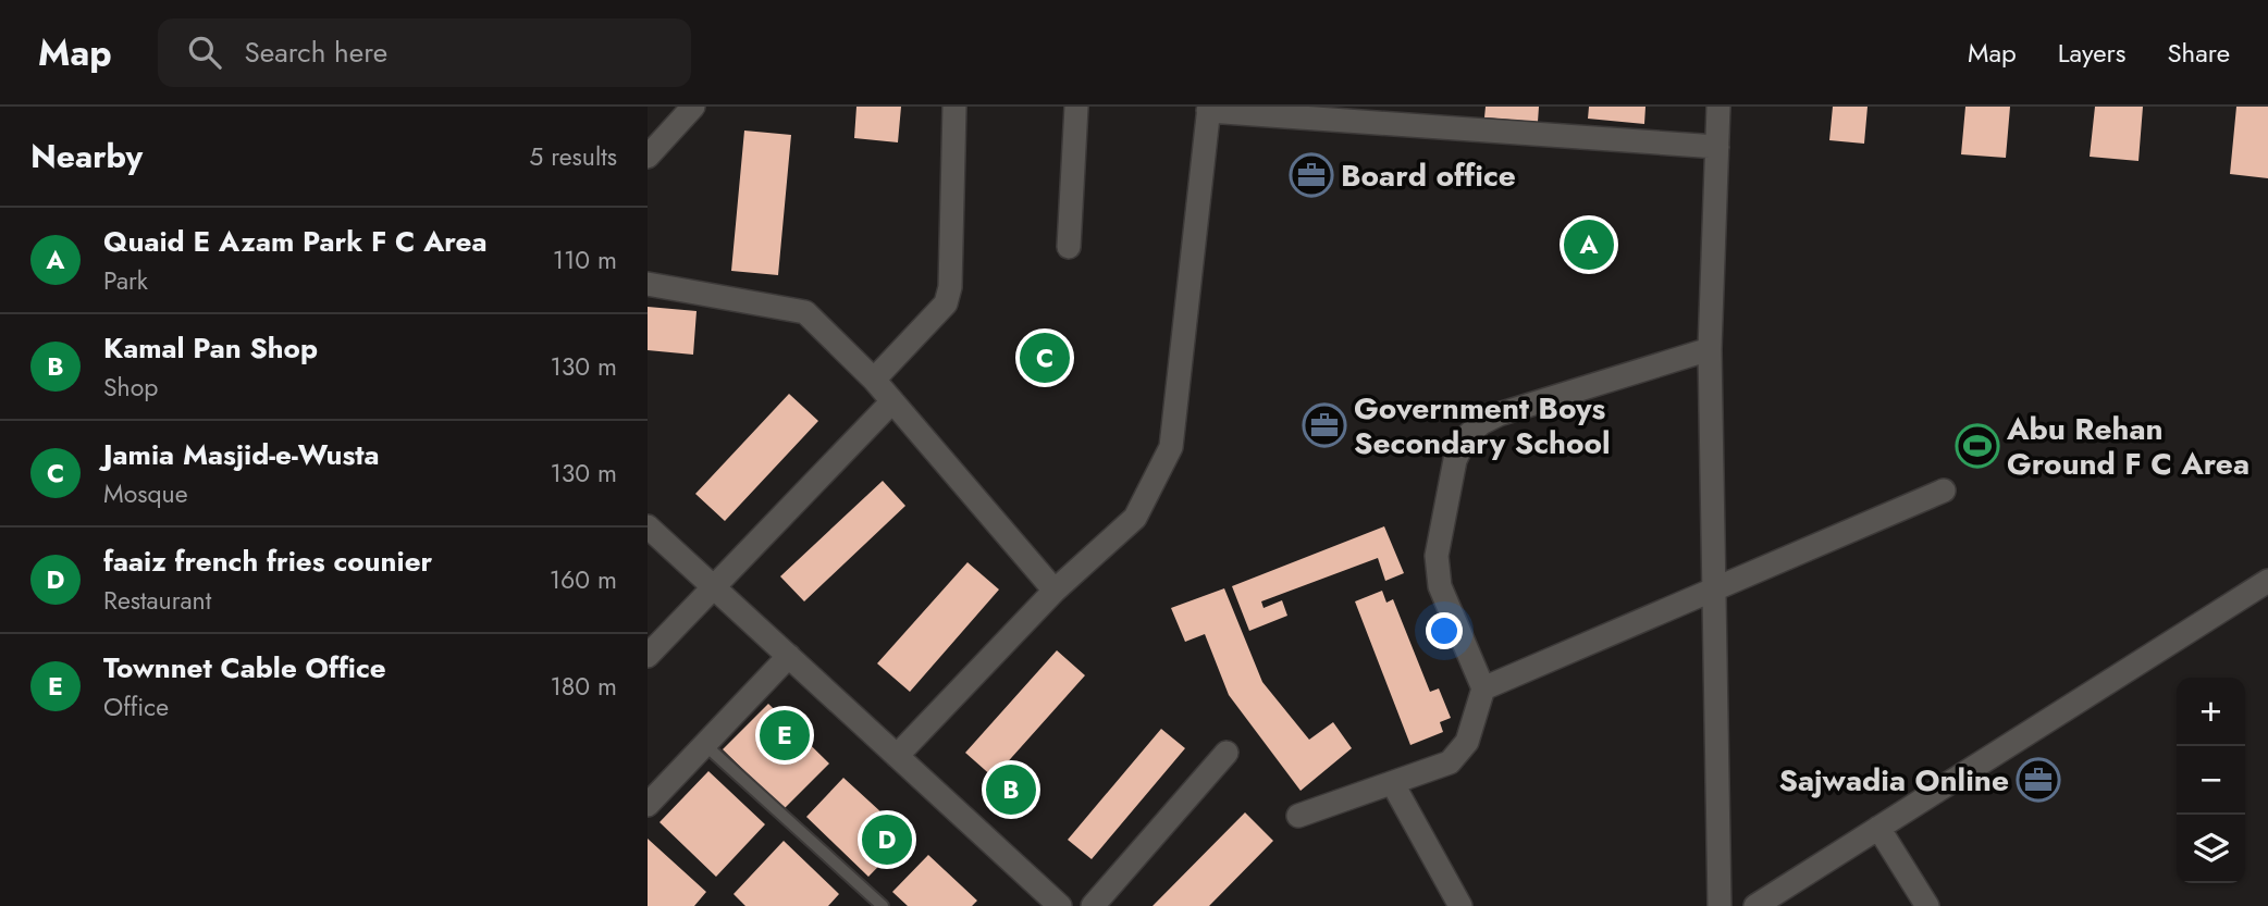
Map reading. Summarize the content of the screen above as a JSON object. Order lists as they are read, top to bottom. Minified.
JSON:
{"places":{"office":["Board office","Government Boys Secondary School","Sajwadia Online"],"sports":["Abu Rehan Ground F C Area"]},"page":{"header":"Map","search":"Search here","nav":["Map","Layers","Share"],"heading":["Nearby","5 results"],"list":[{"mark":"A","name":"Quaid E Azam Park F C Area","note":"Park","value":"110 m"},{"mark":"B","name":"Kamal Pan Shop","note":"Shop","value":"130 m"},{"mark":"C","name":"Jamia Masjid-e-Wusta","note":"Mosque","value":"130 m"},{"mark":"D","name":"faaiz french fries counier","note":"Restaurant","value":"160 m"},{"mark":"E","name":"Townnet Cable Office","note":"Office","value":"180 m"}],"pins":["A","C","E","B","D"],"map_buttons":["+","−"]}}
